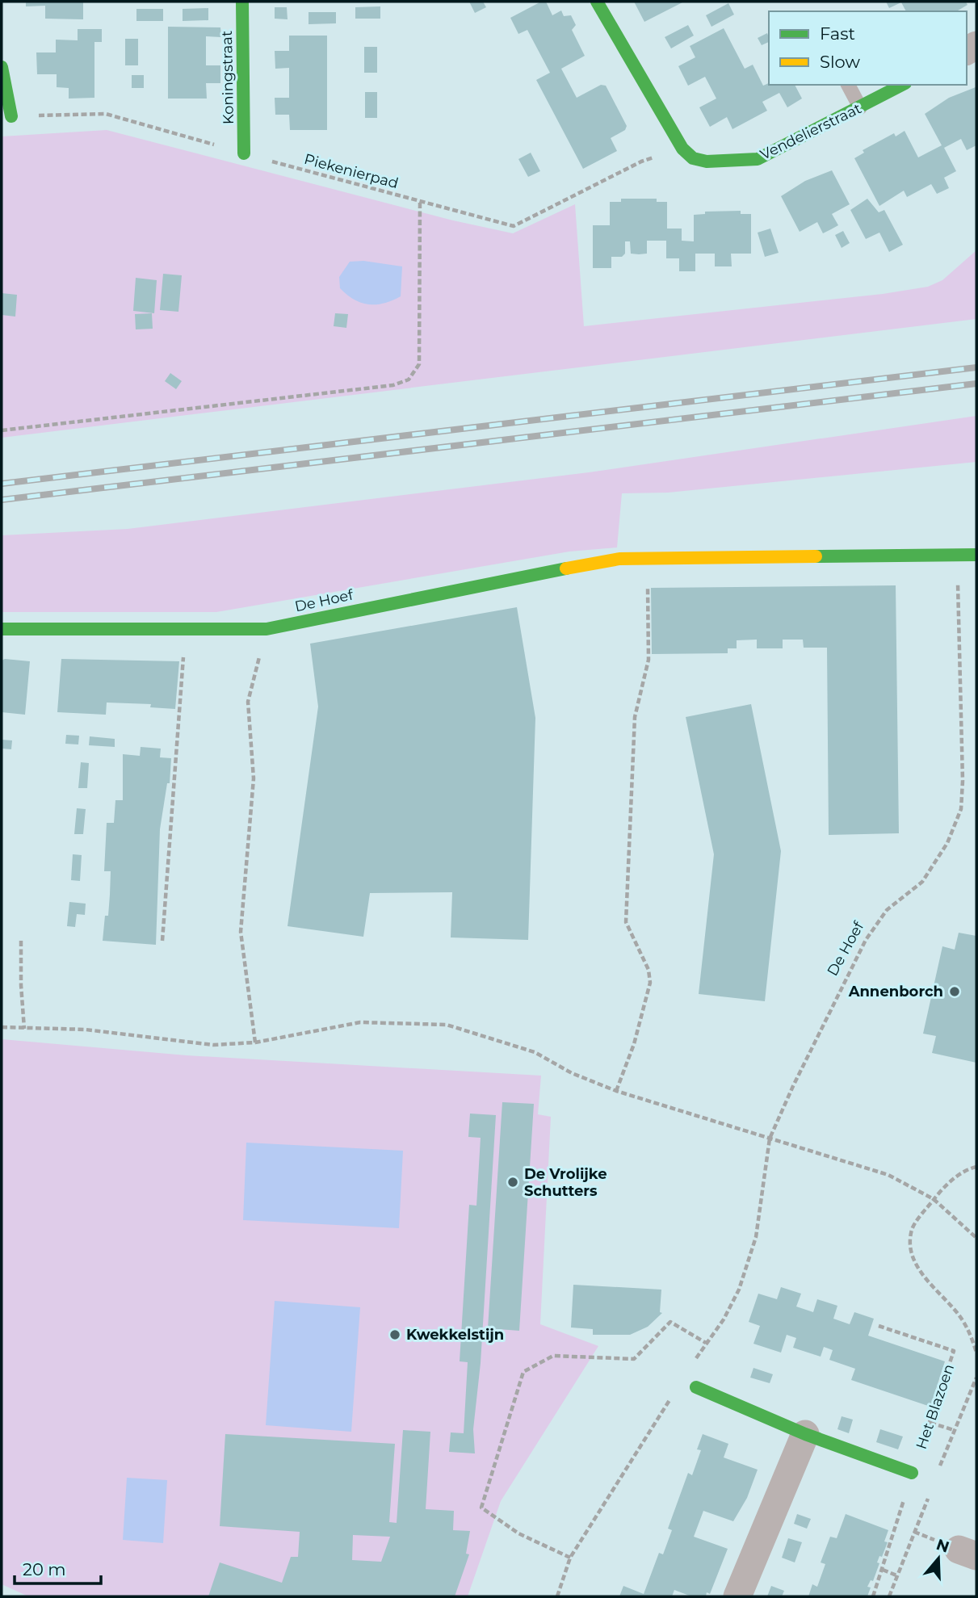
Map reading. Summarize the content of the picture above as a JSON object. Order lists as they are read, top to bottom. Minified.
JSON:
{"streets":{"street":["Koningstraat","Vendelierstraat","De Hoef"],"path":["Piekenierpad","Het Blazoen"]},"crossings":[["Koningstraat","Piekenierpad"],["Vendelierstraat","Piekenierpad"]],"places":["Annenborch","De Vrolijke Schutters","Kwekkelstijn"],"legend":["Fast","Slow"],"scale_bar":"20 m","north":"top"}
